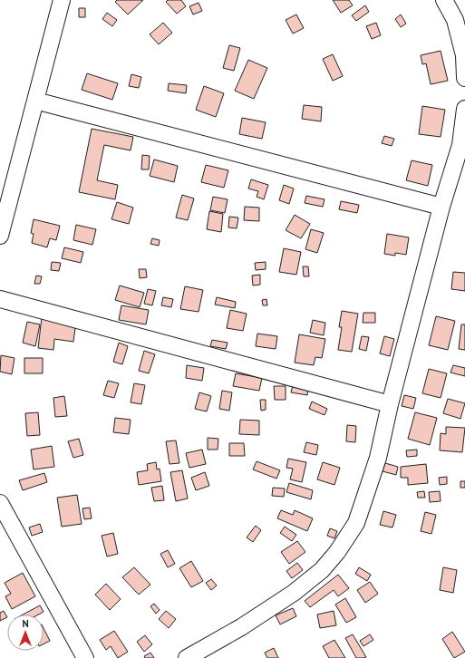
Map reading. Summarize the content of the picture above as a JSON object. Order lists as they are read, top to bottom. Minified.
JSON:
{"north":"top"}
